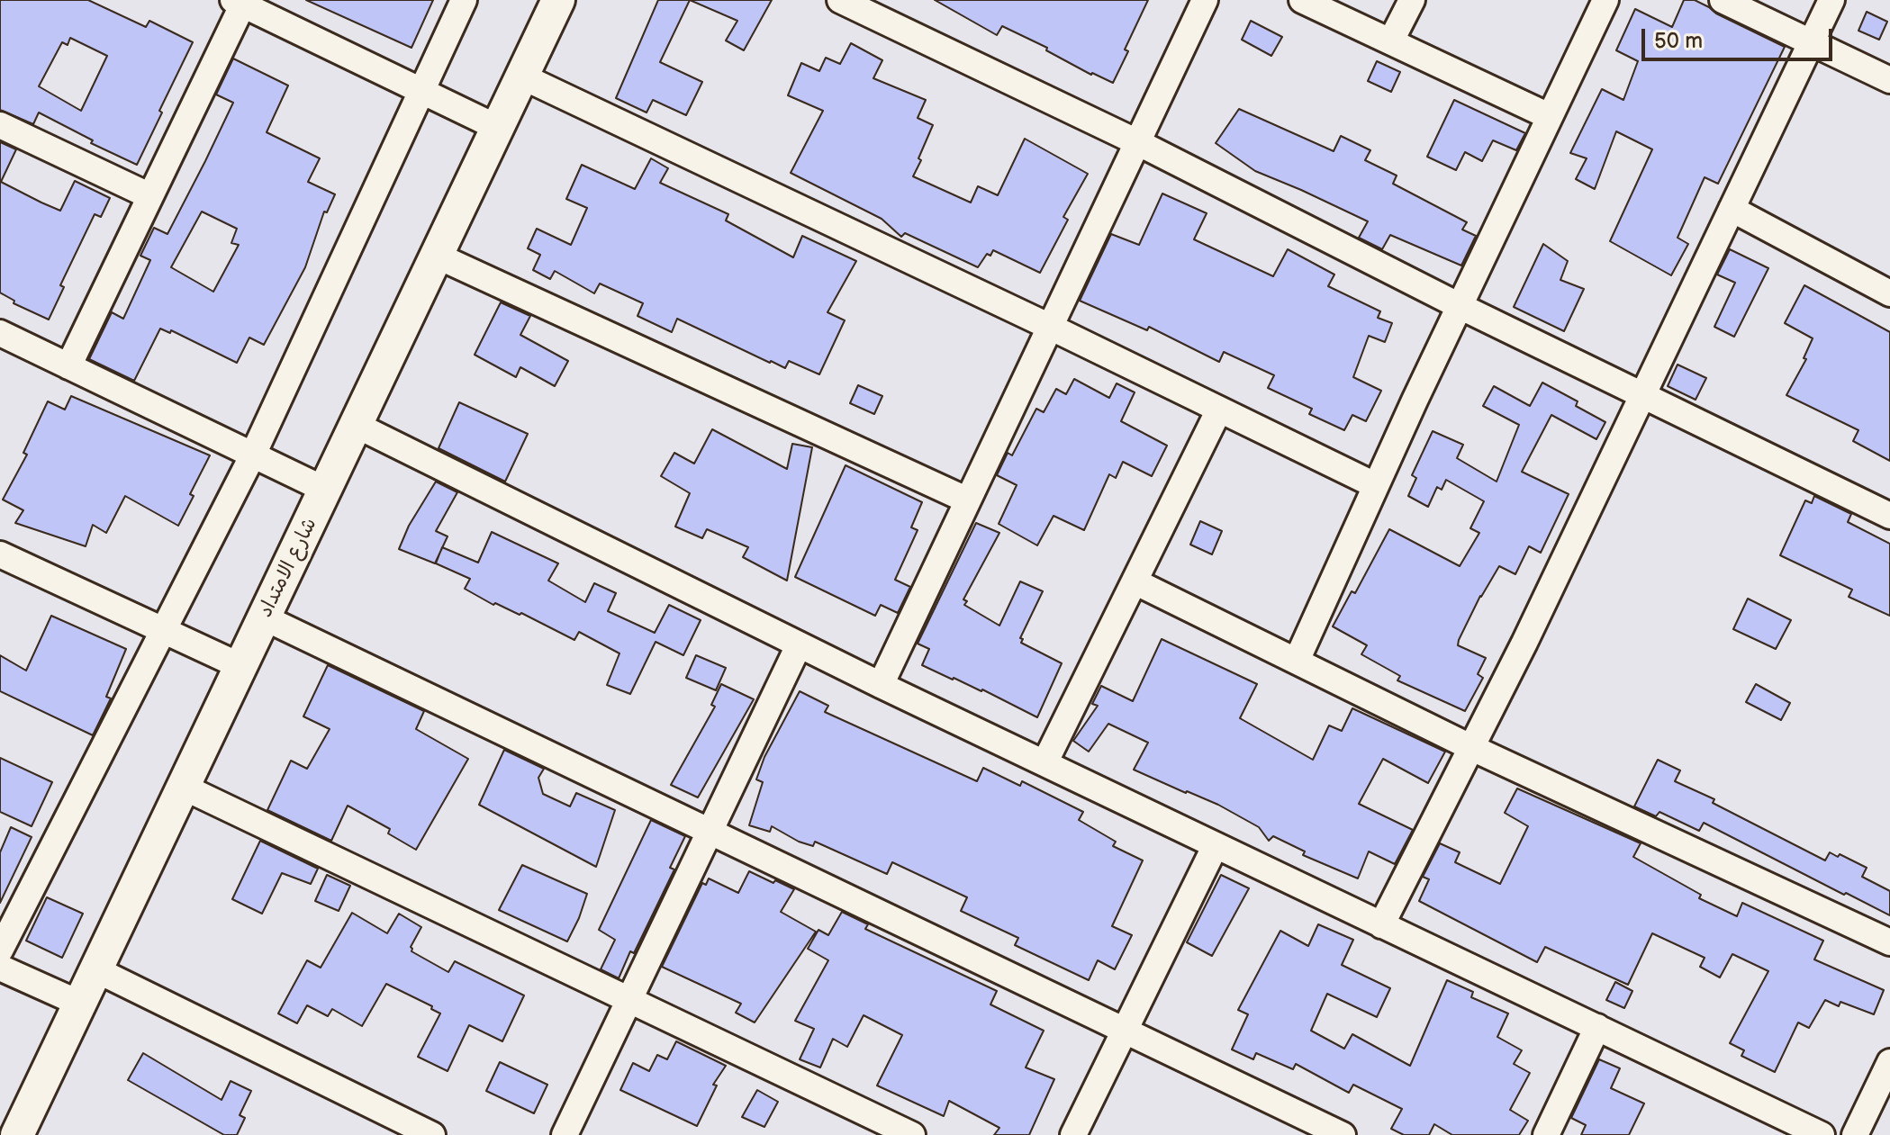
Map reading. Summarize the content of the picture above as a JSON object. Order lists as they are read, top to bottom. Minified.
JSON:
{"streets":{"street":["شارع الامتداد"]},"scale_bar":"50 m"}
